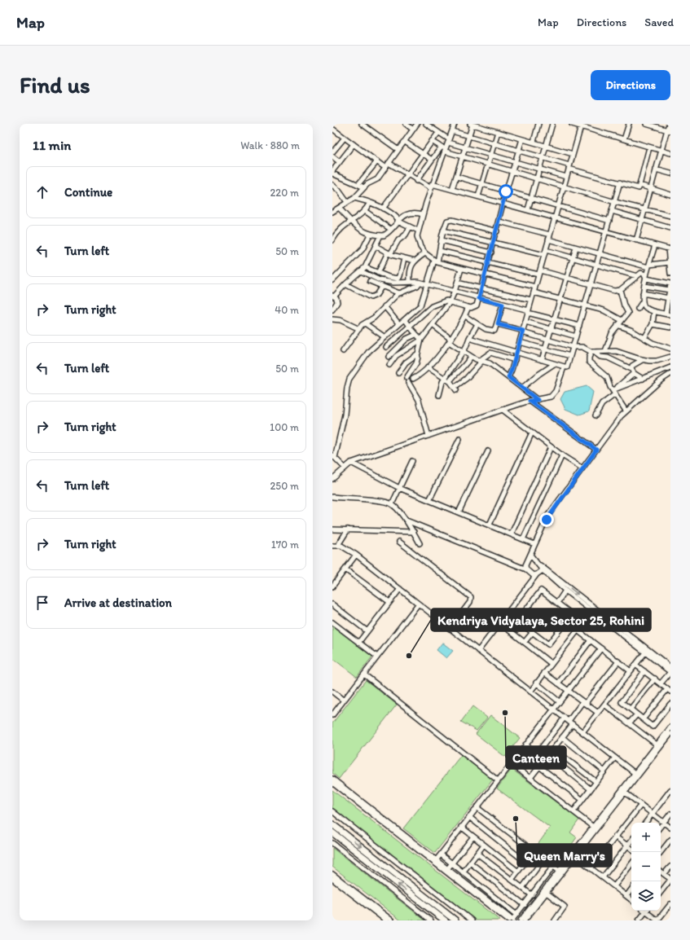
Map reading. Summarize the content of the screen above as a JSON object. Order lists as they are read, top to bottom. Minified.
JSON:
{"places":["Kendriya Vidyalaya, Sector 25, Rohini","Canteen","Queen Marry's"],"page":{"header":"Map","nav":["Map","Directions","Saved"],"buttons":"Directions","title":"Find us","heading":["11 min","Walk · 880 m"],"list":[["Continue","220 m"],["Turn left","50 m"],["Turn right","40 m"],["Turn left","50 m"],["Turn right","100 m"],["Turn left","250 m"],["Turn right","170 m"],"Arrive at destination"],"map_buttons":["+","−"]}}
